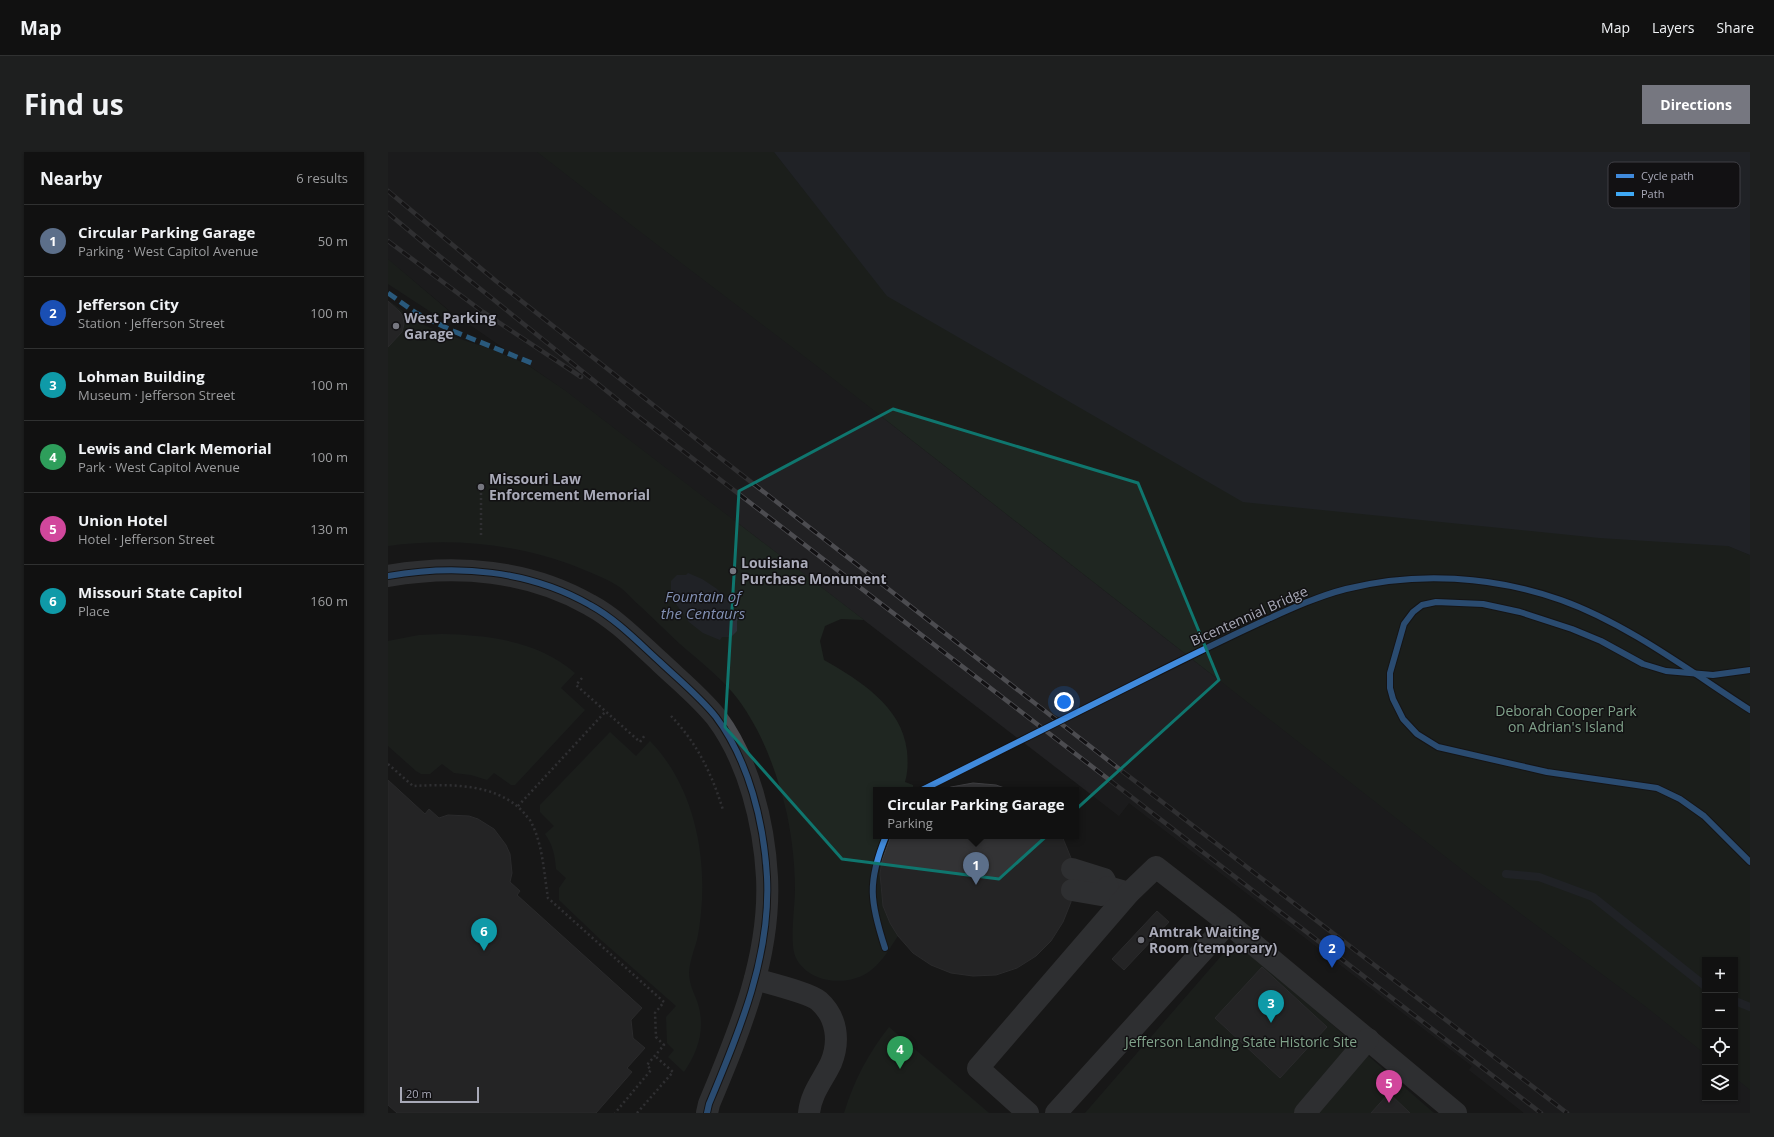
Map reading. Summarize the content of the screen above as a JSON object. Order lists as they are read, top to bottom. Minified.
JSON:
{"streets":{"cycle path":["Bicentennial Bridge"]},"water":["Fountain of the Centaurs"],"parks":["Deborah Cooper Park on Adrian's Island","Jefferson Landing State Historic Site"],"places":["West Parking Garage","Missouri Law Enforcement Memorial","Louisiana Purchase Monument","Amtrak Waiting Room (temporary)"],"legend":["Cycle path","Path"],"scale_bar":"20 m","page":{"header":"Map","nav":["Map","Layers","Share"],"title":"Find us","buttons":"Directions","heading":["Nearby","6 results"],"list":[{"mark":"1","name":"Circular Parking Garage","note":"Parking · West Capitol Avenue","value":"50 m"},{"mark":"2","name":"Jefferson City","note":"Station · Jefferson Street","value":"100 m"},{"mark":"3","name":"Lohman Building","note":"Museum · Jefferson Street","value":"100 m"},{"mark":"4","name":"Lewis and Clark Memorial","note":"Park · West Capitol Avenue","value":"100 m"},{"mark":"5","name":"Union Hotel","note":"Hotel · Jefferson Street","value":"130 m"},{"mark":"6","name":"Missouri State Capitol","note":"Place","value":"160 m"}],"popup":["Circular Parking Garage","Parking"],"pins":["1","6","2","3","4","5"],"map_buttons":["+","−"],"scale":"20 m"}}
